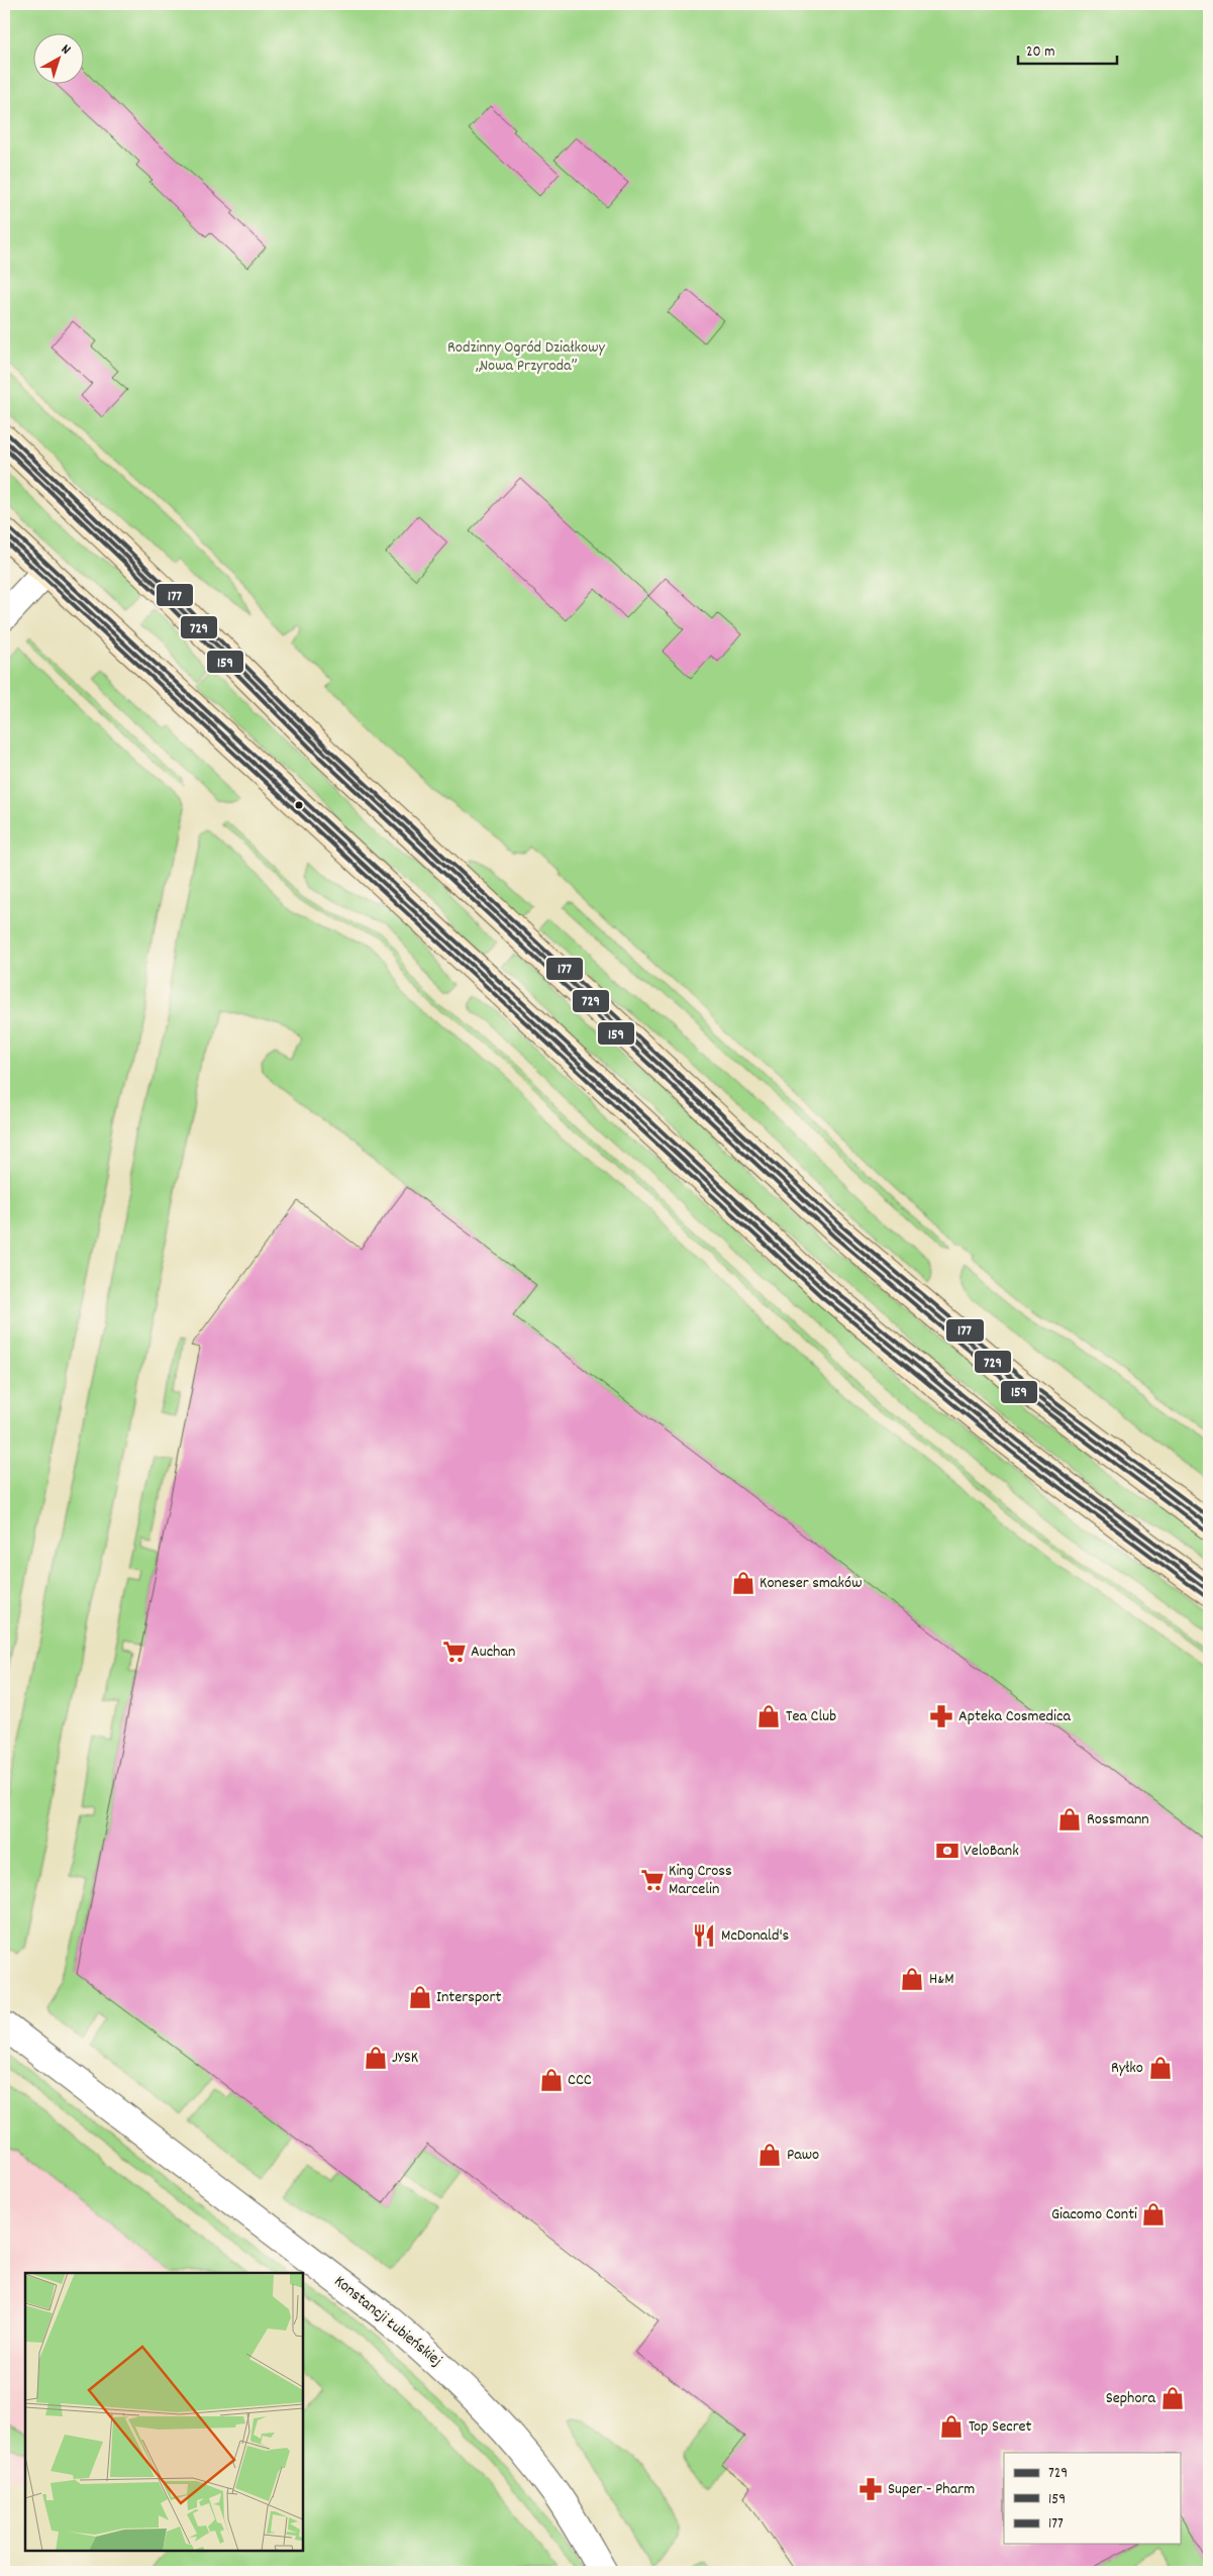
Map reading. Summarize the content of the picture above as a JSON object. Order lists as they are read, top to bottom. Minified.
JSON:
{"streets":{"street":["Konstancji Łubieńskiej"]},"parks":["Rodzinny Ogród Działkowy „Nowa Przyroda”"],"places":{"shop":["Koneser smaków","Tea Club","Rossmann","H&M","Intersport","JYSK","Ryłko","CCC","Pawo","Giacomo Conti","Sephora","Top Secret"],"supermarket":["Auchan","King Cross Marcelin"],"pharmacy":["Apteka Cosmedica","Super - Pharm"],"bank":["VeloBank"],"restaurant":["McDonald's"]},"lines":["transit line 177","transit line 729","transit line 159"],"legend":["729","159","177"],"scale_bar":"20 m","north":"top right"}
